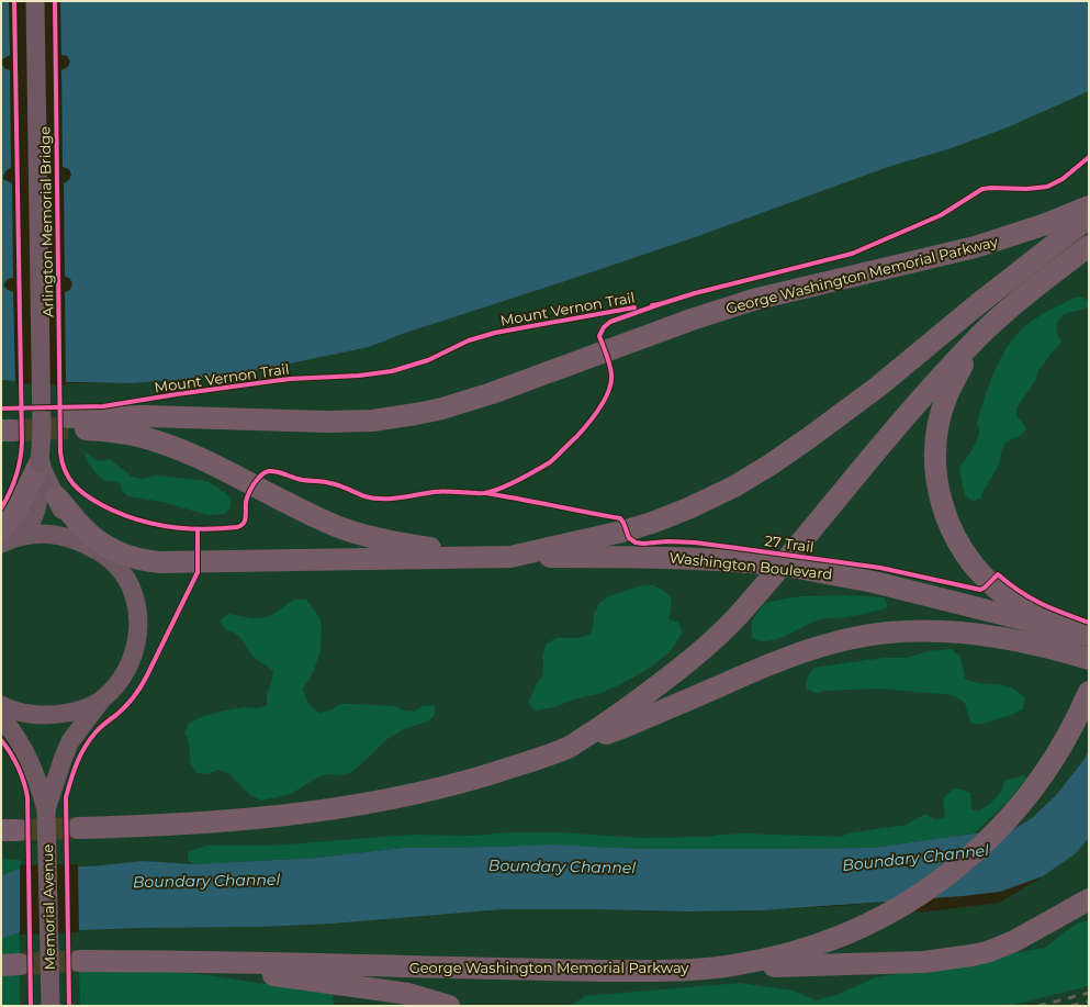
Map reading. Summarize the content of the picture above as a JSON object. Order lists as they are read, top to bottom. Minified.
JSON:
{"streets":{"highway":["George Washington Memorial Parkway","Washington Boulevard"],"main road":["Arlington Memorial Bridge","Memorial Avenue"],"cycle path":["Mount Vernon Trail","27 Trail"]},"water":["Boundary Channel"]}
